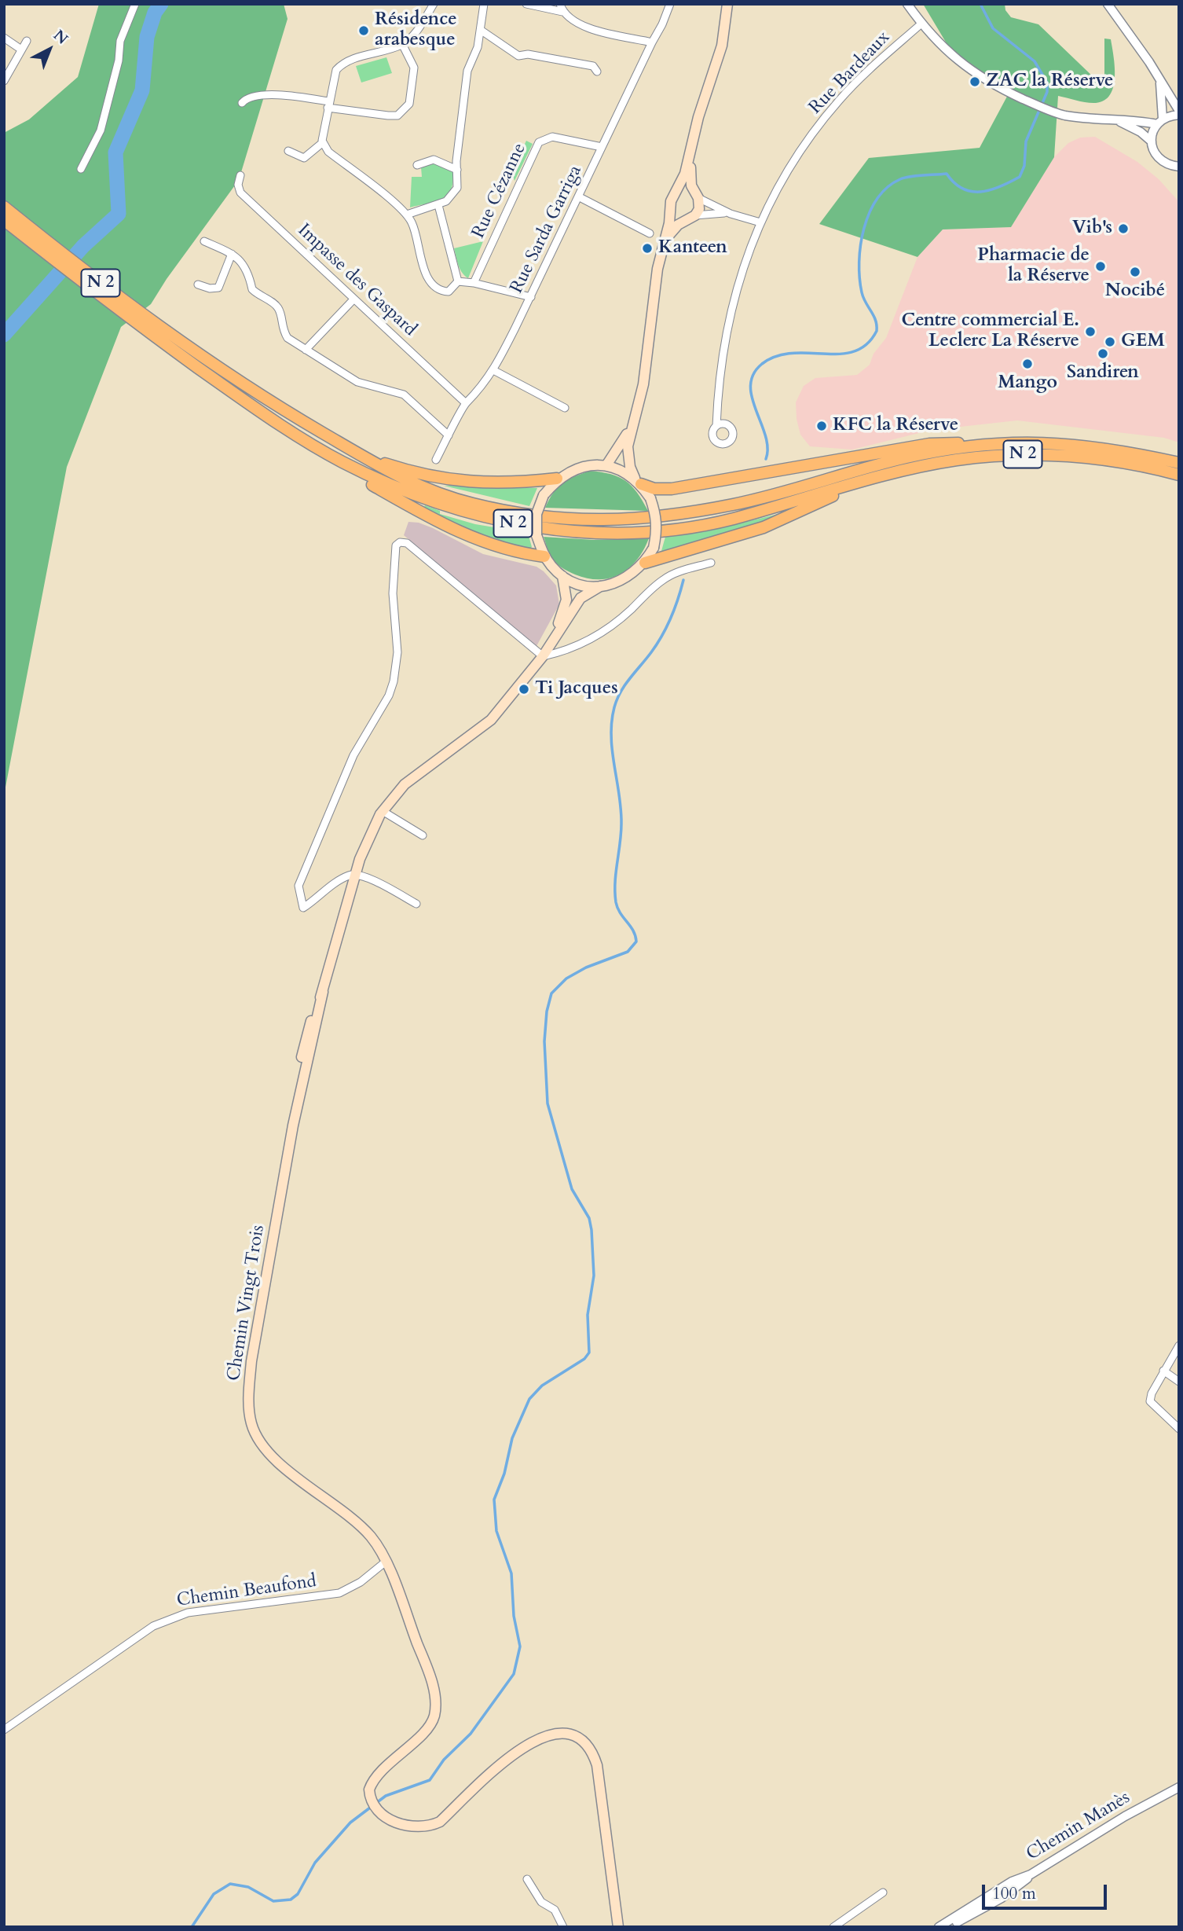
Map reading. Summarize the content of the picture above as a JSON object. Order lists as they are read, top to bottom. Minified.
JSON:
{"streets":{"highway":["N 2"],"main road":["Chemin Vingt Trois"],"street":["Rue Bardeaux","Rue Cézanne","Rue Sarda Garriga","Impasse des Gaspard","Chemin Beaufond","Chemin Manès"]},"crossings":[["Rue Cézanne","Rue Sarda Garriga"],["Rue Sarda Garriga","Impasse des Gaspard"],["Chemin Vingt Trois","Chemin Beaufond"]],"places":["Résidence arabesque","ZAC la Réserve","Vib's","Kanteen","Pharmacie de la Réserve","Nocibé","Centre commercial E. Leclerc La Réserve","GEM","Sandiren","Mango","KFC la Réserve","Ti Jacques"],"scale_bar":"100 m","north":"top right"}
